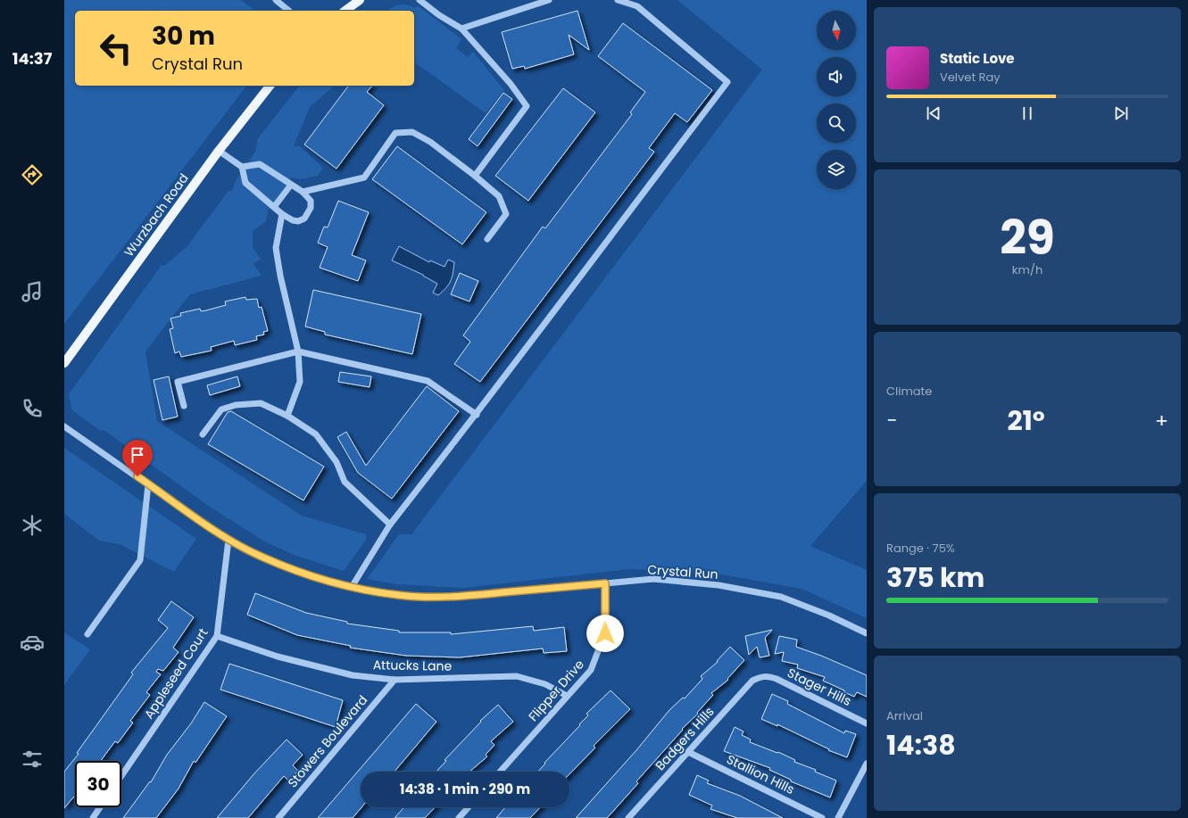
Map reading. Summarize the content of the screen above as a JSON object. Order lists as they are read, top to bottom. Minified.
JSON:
{"streets":{"main road":["Wurzbach Road"],"street":["Crystal Run","Attucks Lane","Appleseed Court","Stager Hills","Flipper Drive","Badgers Hills","Stowers Boulevard","Stallion Hills"]},"crossings":[["Crystal Run","Appleseed Court"],["Crystal Run","Flipper Drive"],["Attucks Lane","Appleseed Court"],["Attucks Lane","Flipper Drive"],["Attucks Lane","Stowers Boulevard"],["Stager Hills","Badgers Hills"],["Badgers Hills","Stallion Hills"]],"north":"bottom","page":{"tabs":"14:37","turn":["30 m","Crystal Run"],"song":["Static Love","Velvet Ray"],"tile":[["29","km/h"],"Climate",["Range · 75%","375 km"],["Arrival","14:38"]],"heat":["−","21°","+"],"limit":"30","trip":"14:38 · 1 min · 290 m"}}
